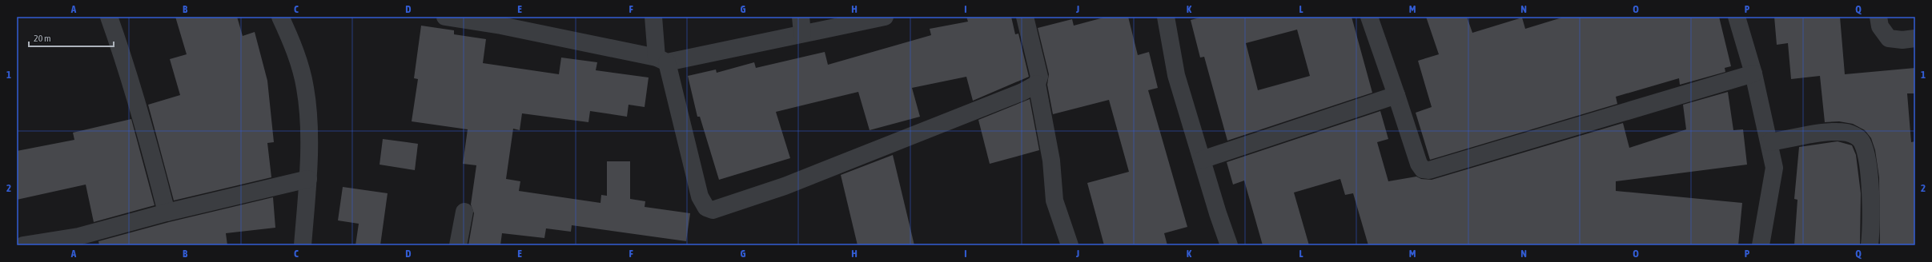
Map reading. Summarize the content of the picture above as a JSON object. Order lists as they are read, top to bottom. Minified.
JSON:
{"scale_bar":"20 m","grid":{"columns":["A","B","C","D","E","F","G","H","I","J","K","L","M","N","O","P","Q"],"rows":["1","2"]}}
